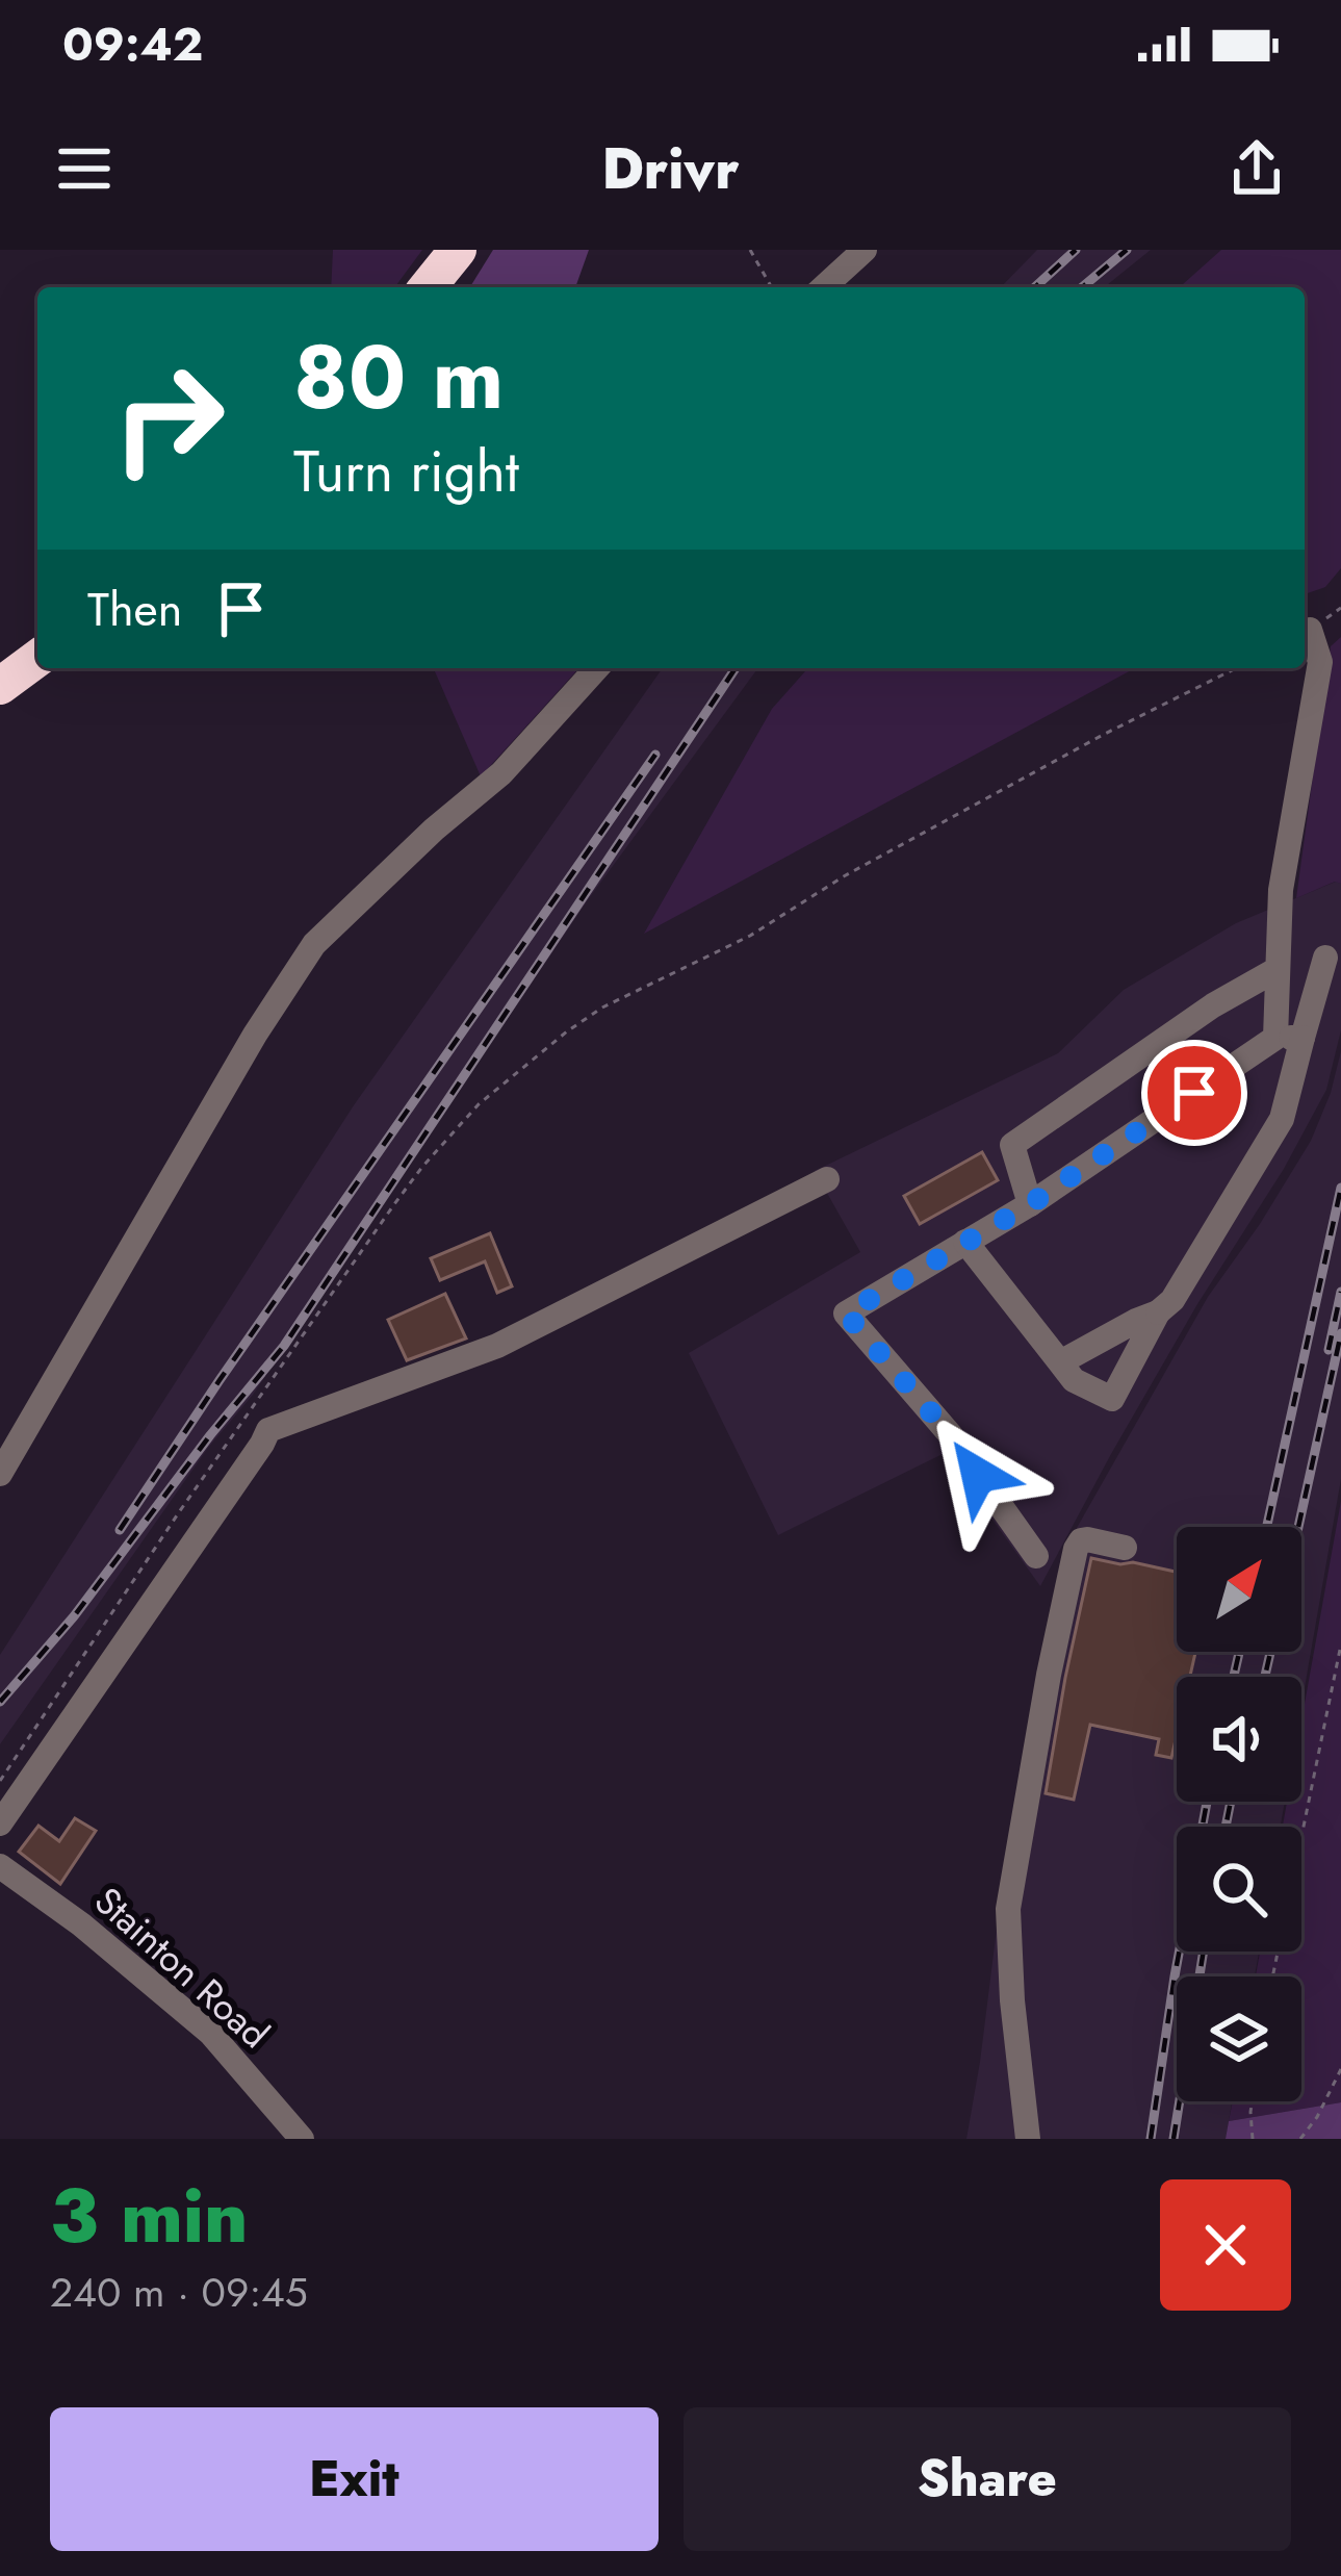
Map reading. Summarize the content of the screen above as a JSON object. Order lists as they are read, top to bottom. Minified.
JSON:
{"streets":{"street":["Stainton Road"]},"north":"top right","page":{"status":"09:42","header":"Drivr","turn":["80 m","Turn right"],"then":"Then","heading":["3 min","240 m · 09:45"],"buttons":["Exit","Share"]}}
